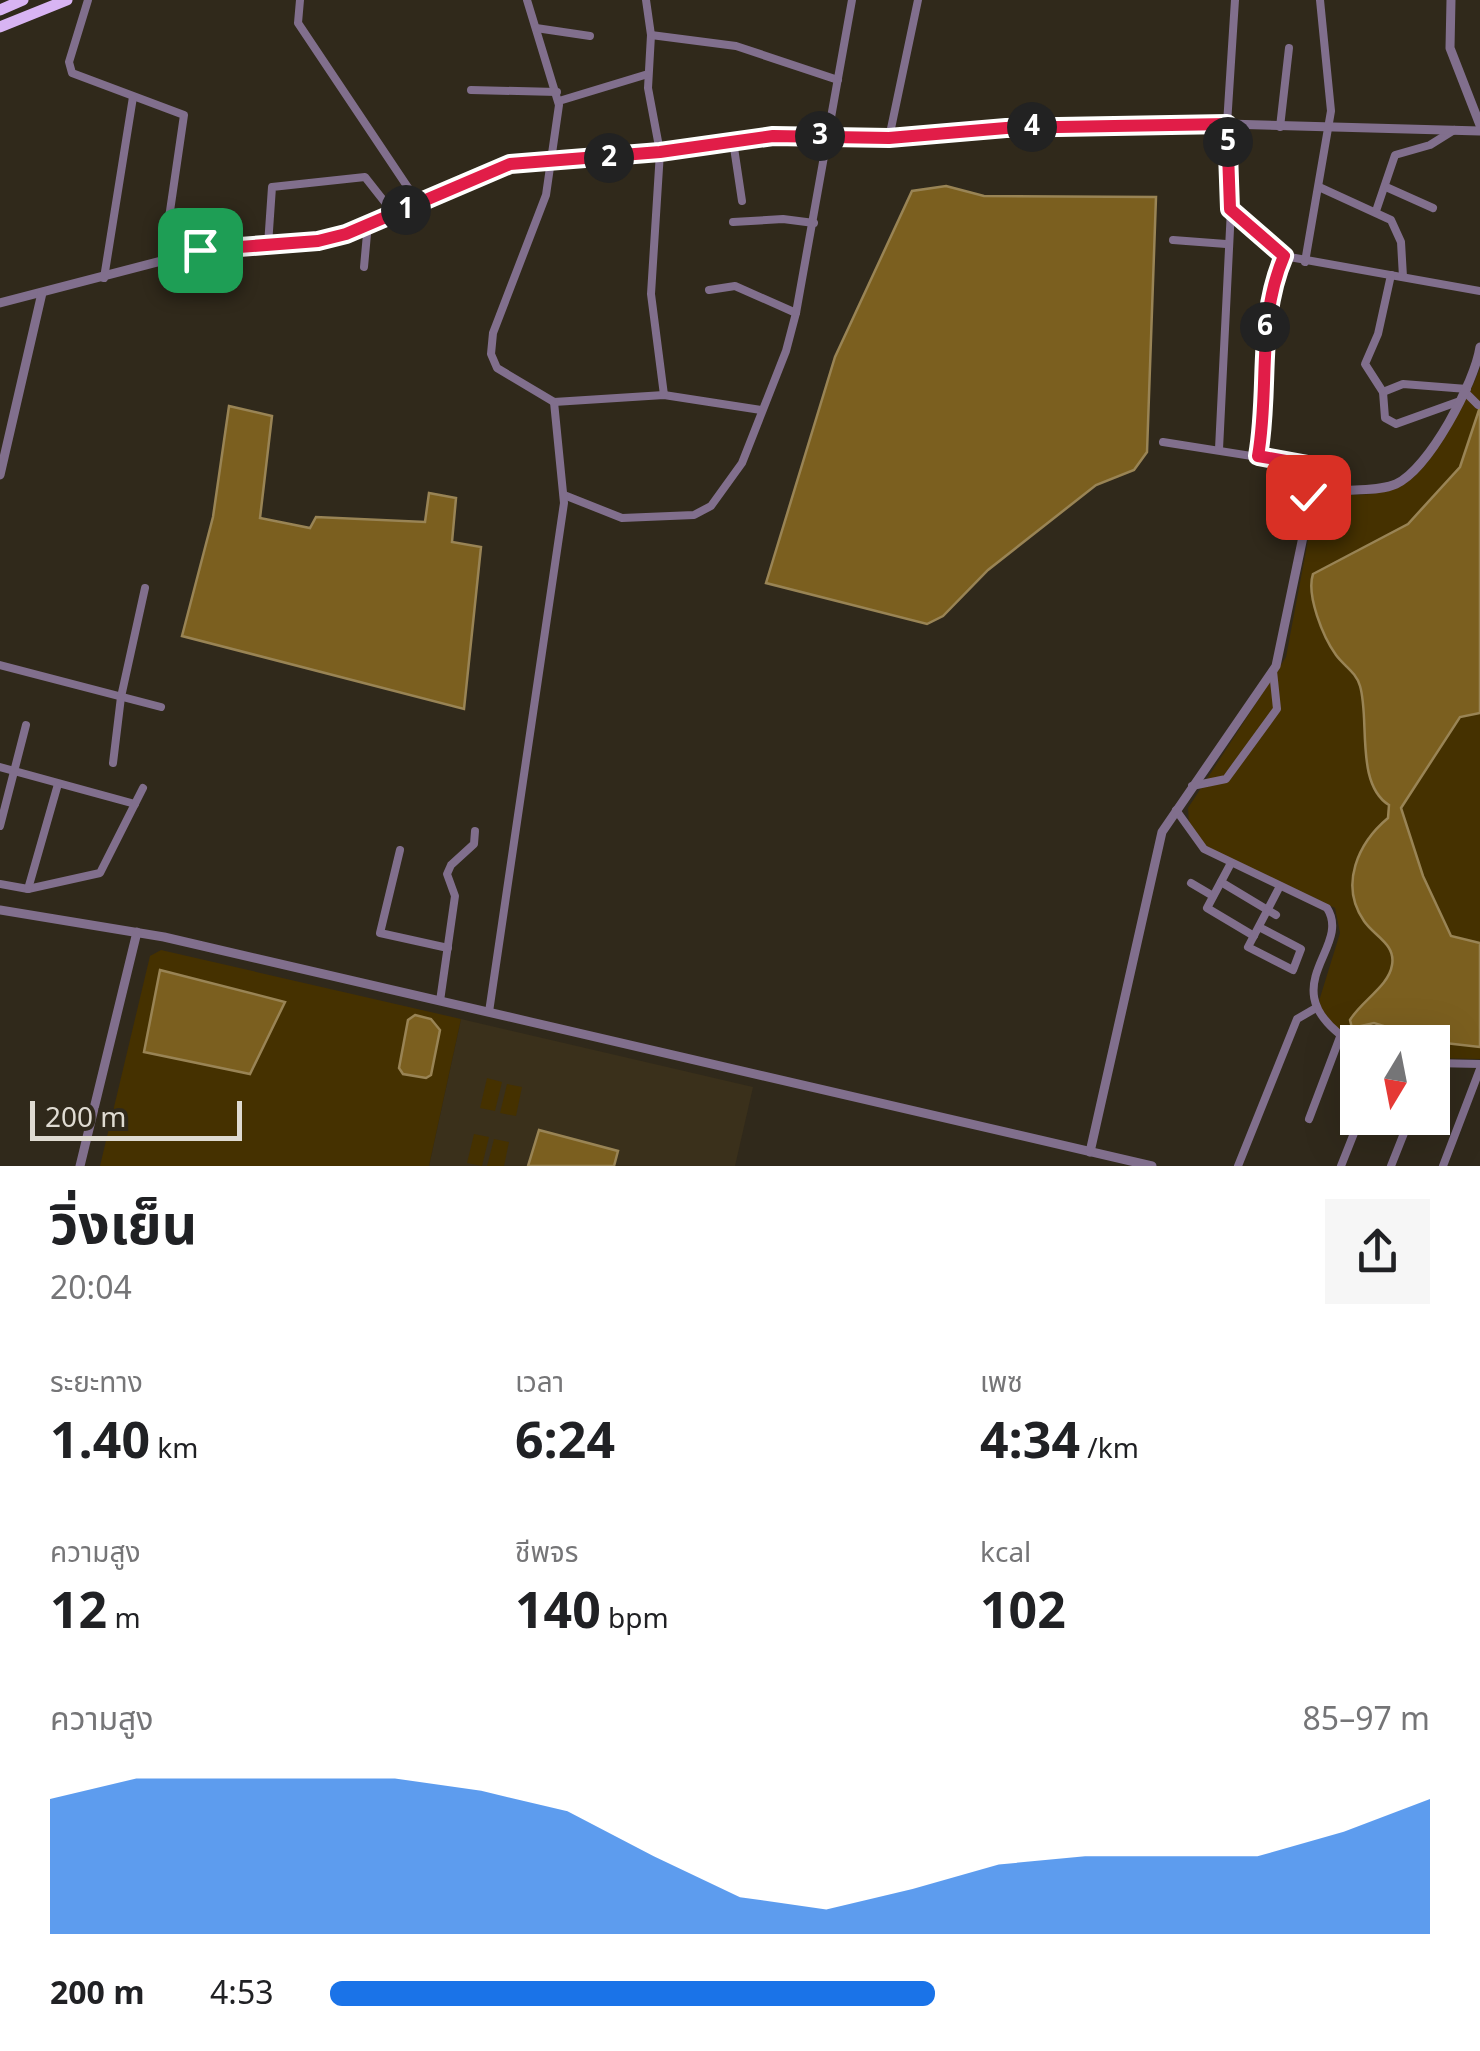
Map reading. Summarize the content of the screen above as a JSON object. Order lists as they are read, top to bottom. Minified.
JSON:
{"scale_bar":"200 m","north":"bottom","page":{"pins":["4","3","5","2","1","6"],"scale":"200 m","heading":["วิ่งเย็น","20:04"],"stats":[["ระยะทาง","1.40 km"],["เวลา","6:24"],["เพซ","4:34 /km"],["ความสูง","12 m"],["ชีพจร","140 bpm"],["kcal","102"]],"chart":["ความสูง","85–97 m"],"list":[{"name":"200 m","note":"4:53"}]}}
